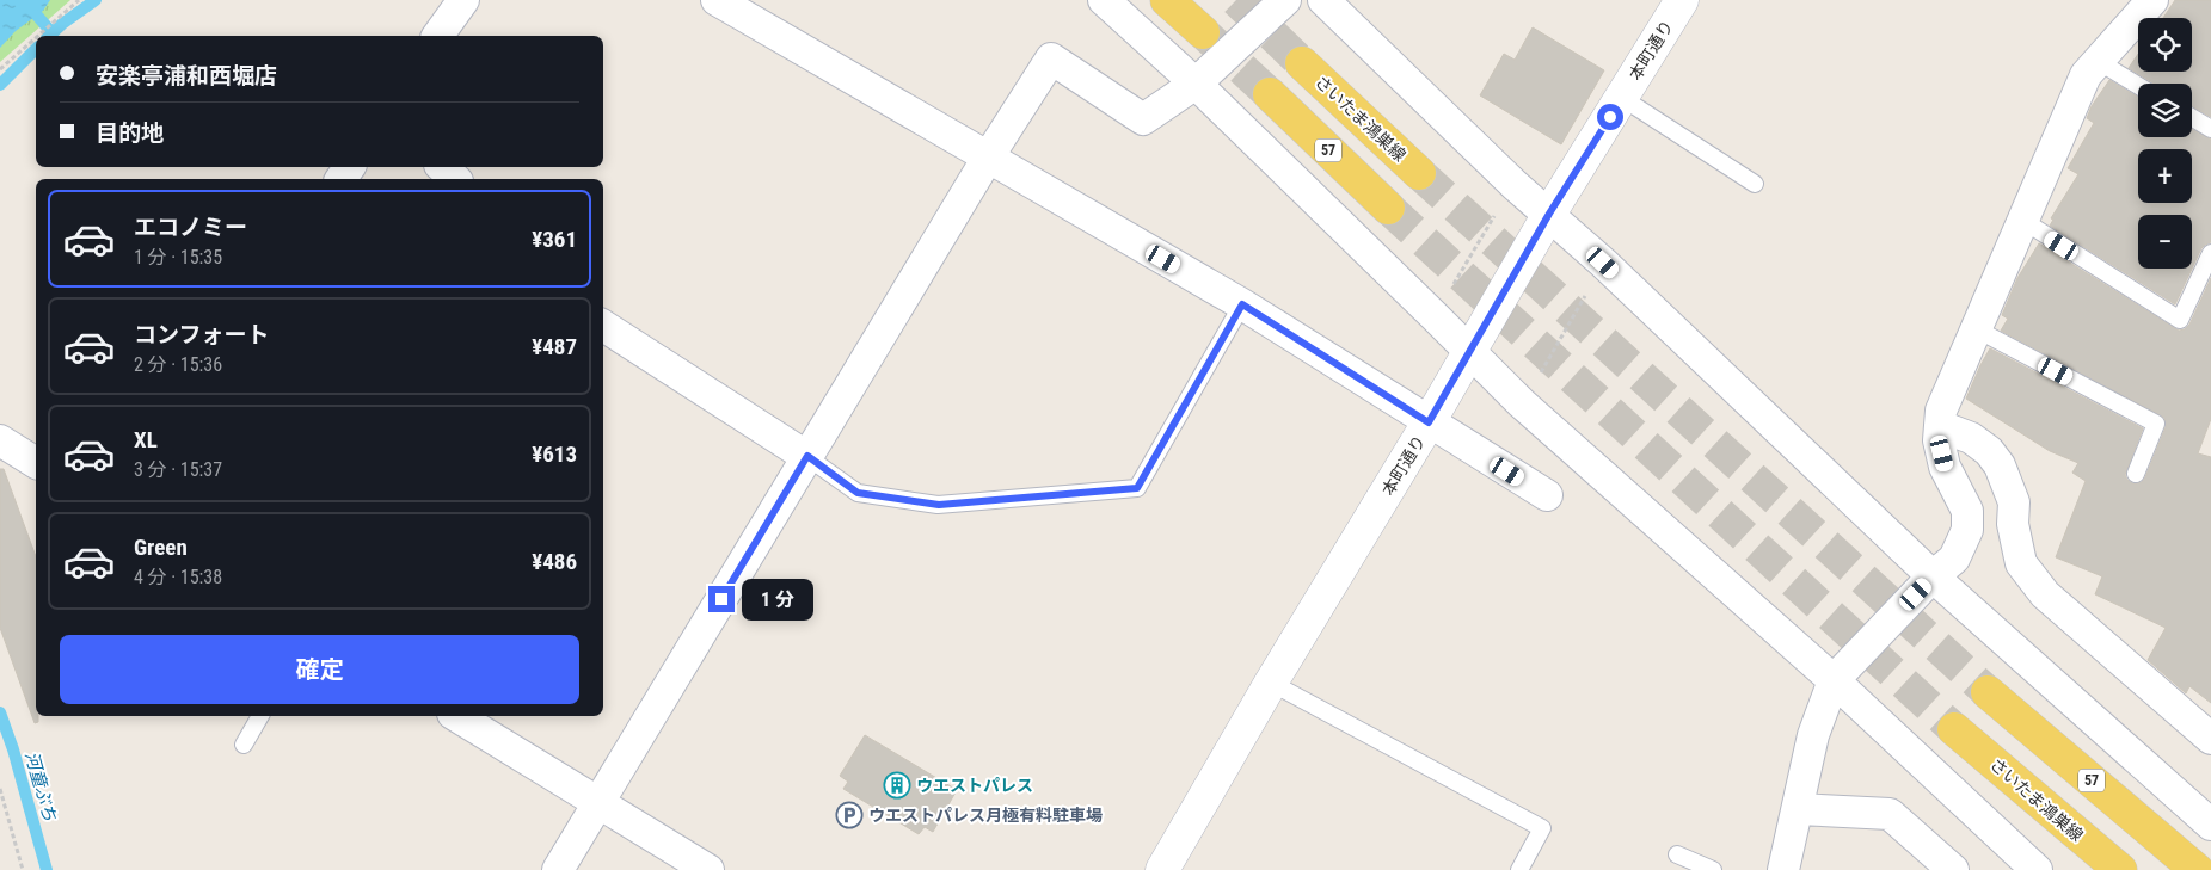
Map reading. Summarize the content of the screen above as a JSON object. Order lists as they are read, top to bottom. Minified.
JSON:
{"streets":{"main road":["本町通り","さいたま鴻巣線","57"]},"water":["河童ぶち"],"places":{"building":["ウエストパレス"],"parking":["ウエストパレス月極有料駐車場"]},"page":{"map_buttons":["+","−"],"banner":["安楽亭浦和西堀店","目的地"],"list":[{"name":"エコノミー","note":"1 分 · 15:35","value":"¥361"},{"name":"コンフォート","note":"2 分 · 15:36","value":"¥487"},{"name":"XL","note":"3 分 · 15:37","value":"¥613"},{"name":"Green","note":"4 分 · 15:38","value":"¥486"}],"bubble":"1 分","buttons":"確定"}}
